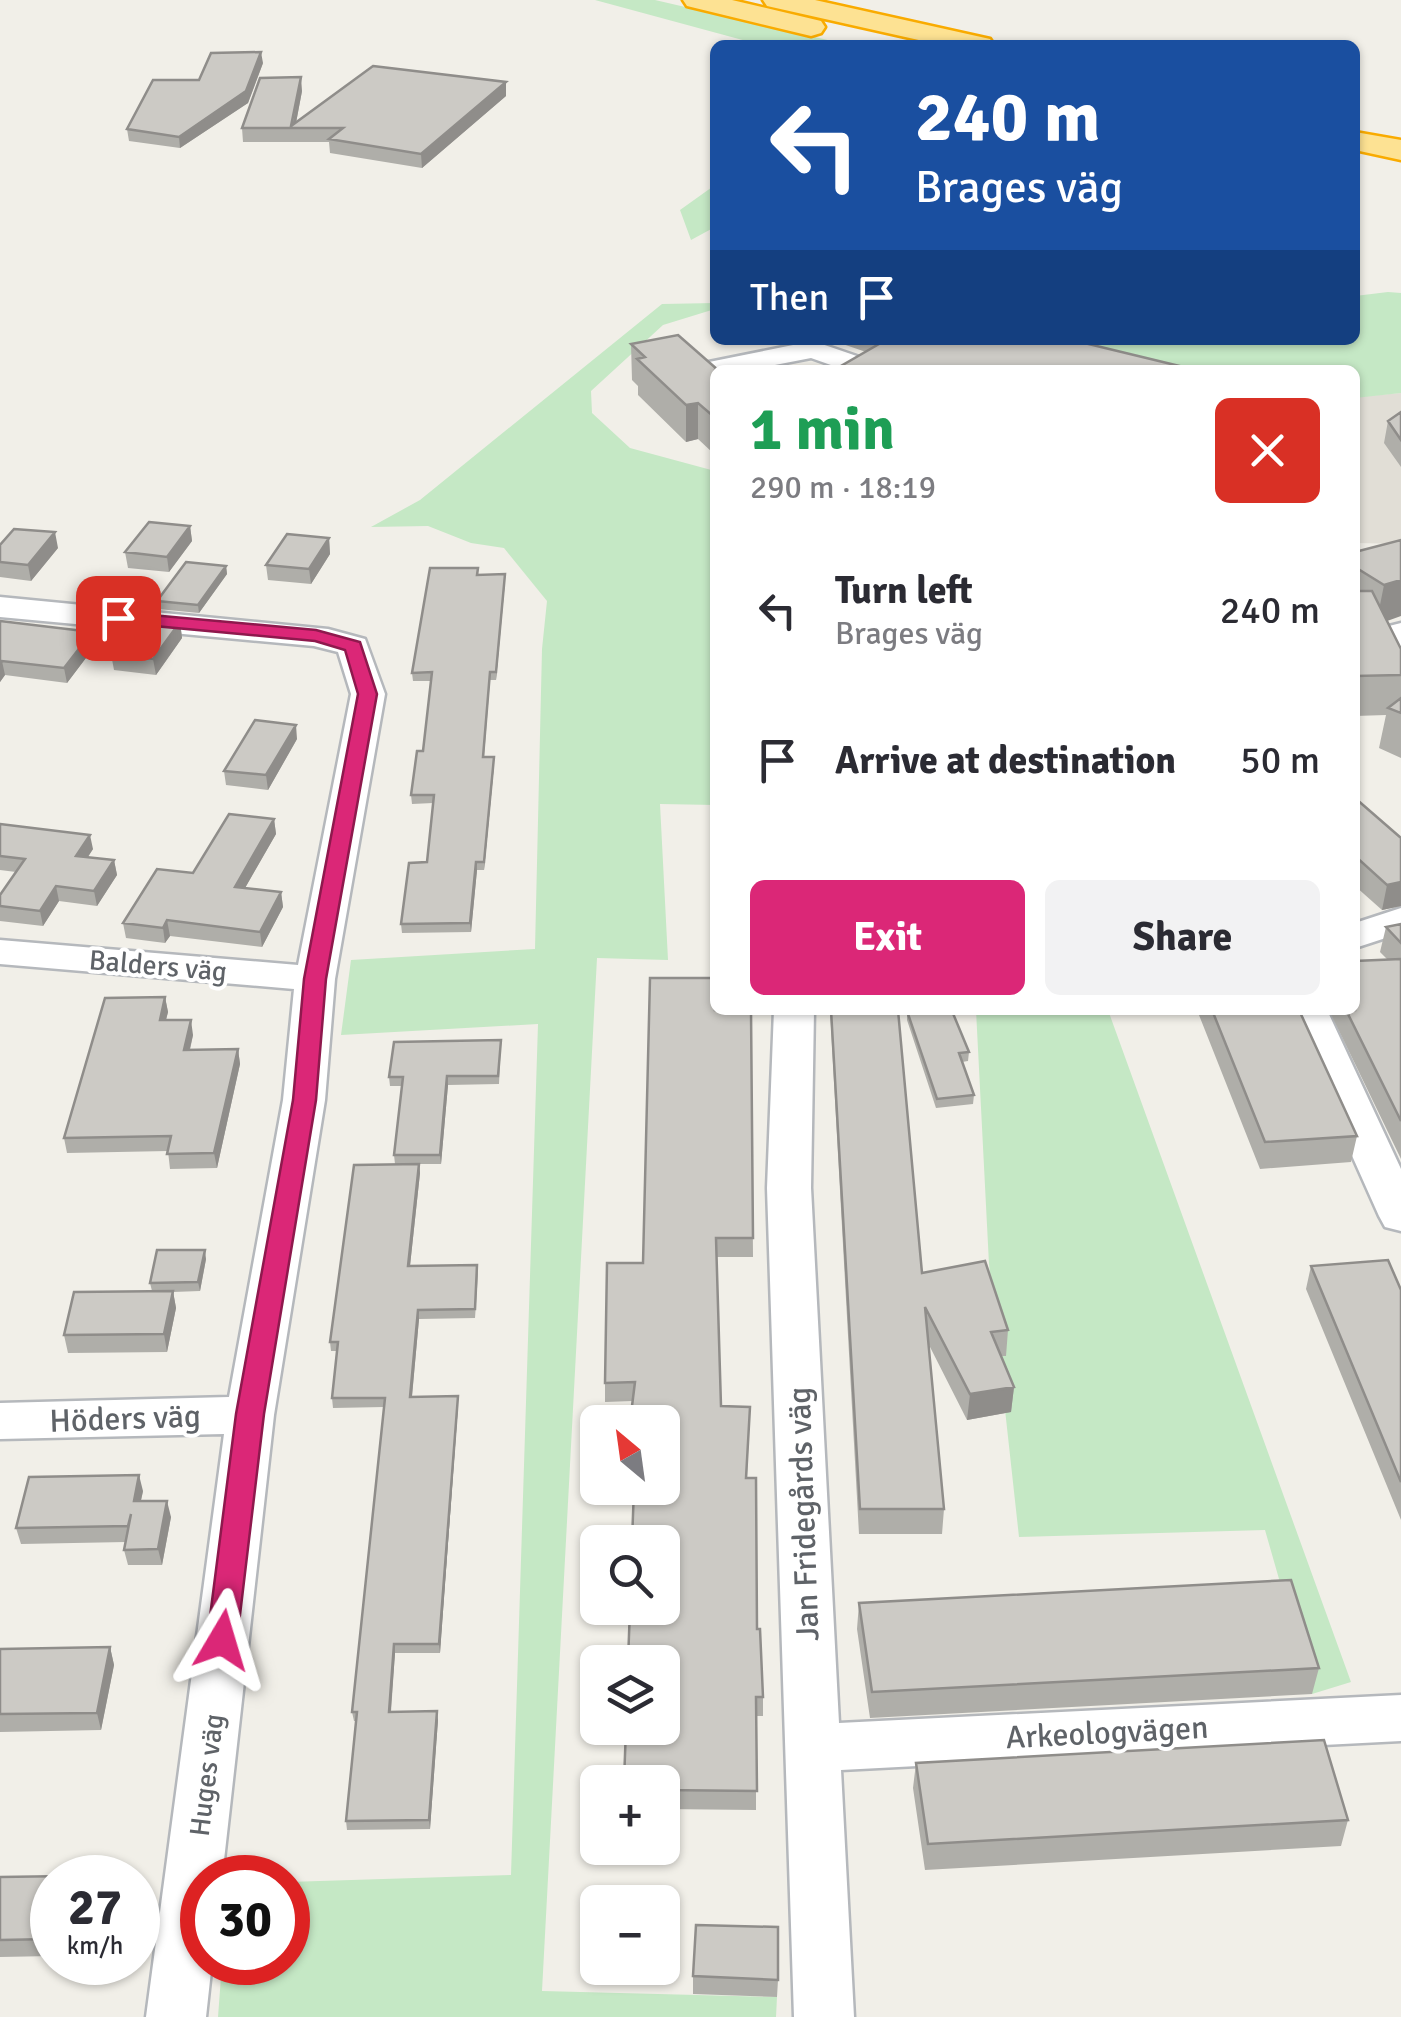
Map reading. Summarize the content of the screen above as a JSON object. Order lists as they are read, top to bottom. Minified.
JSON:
{"streets":{"street":["Balders väg","Höders väg","Jan Fridegårds väg","Arkeologvägen","Huges väg"]},"crossings":[["Balders väg","Huges väg"],["Höders väg","Huges väg"],["Jan Fridegårds väg","Arkeologvägen"]],"north":"top left","page":{"turn":["240 m","Brages väg"],"then":"Then","heading":["1 min","290 m · 18:19"],"list":[{"name":"Turn left","note":"Brages väg","value":"240 m"},{"name":"Arrive at destination","value":"50 m"}],"buttons":["Exit","Share"],"map_buttons":["+","−"],"speed":"27 km/h","limit":"30"}}
